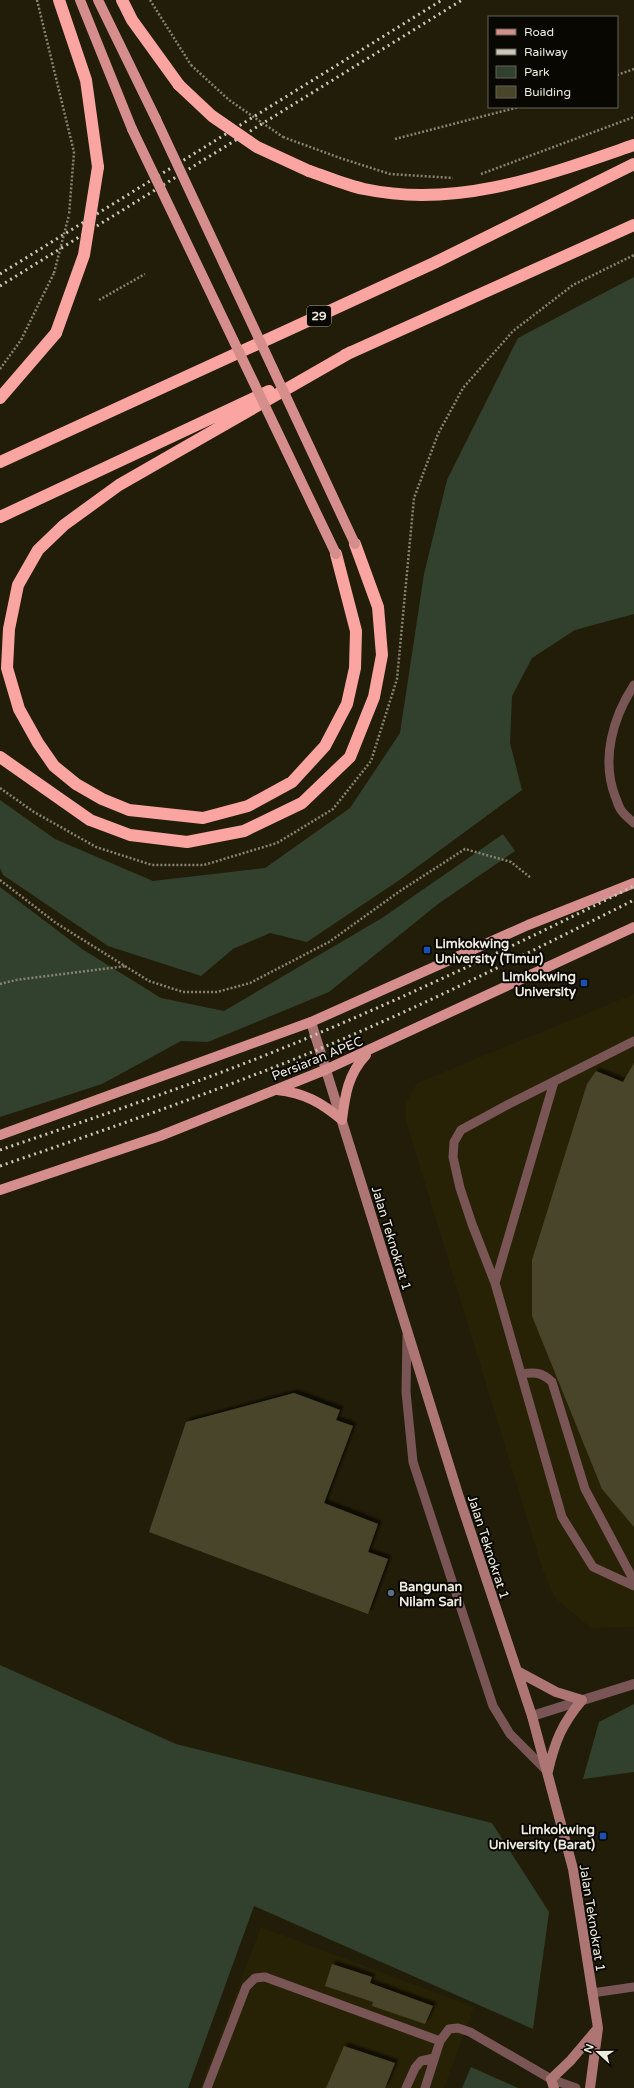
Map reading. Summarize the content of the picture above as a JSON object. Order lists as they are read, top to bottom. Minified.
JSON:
{"streets":{"highway":["29"],"main road":["Persiaran APEC","Jalan Teknokrat 1"]},"crossings":[["Persiaran APEC","Jalan Teknokrat 1"]],"places":{"transit":["Limkokwing University (Timur)","Limkokwing University","Limkokwing University (Barat)"],"other":["Bangunan Nilam Sari"]},"legend":["Road","Railway","Park","Building"],"north":"left"}
